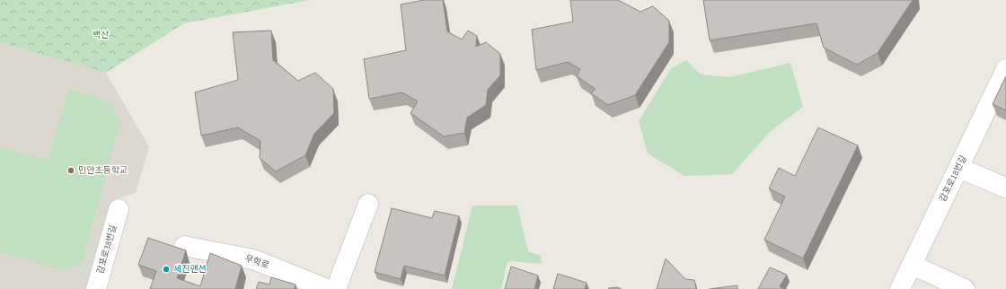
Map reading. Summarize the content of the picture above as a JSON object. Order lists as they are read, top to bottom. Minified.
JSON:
{"streets":{"street":["감포로18번길","감포로38번길","무학로"]},"parks":["백산"],"places":["민안초등학교","세진맨션"]}
